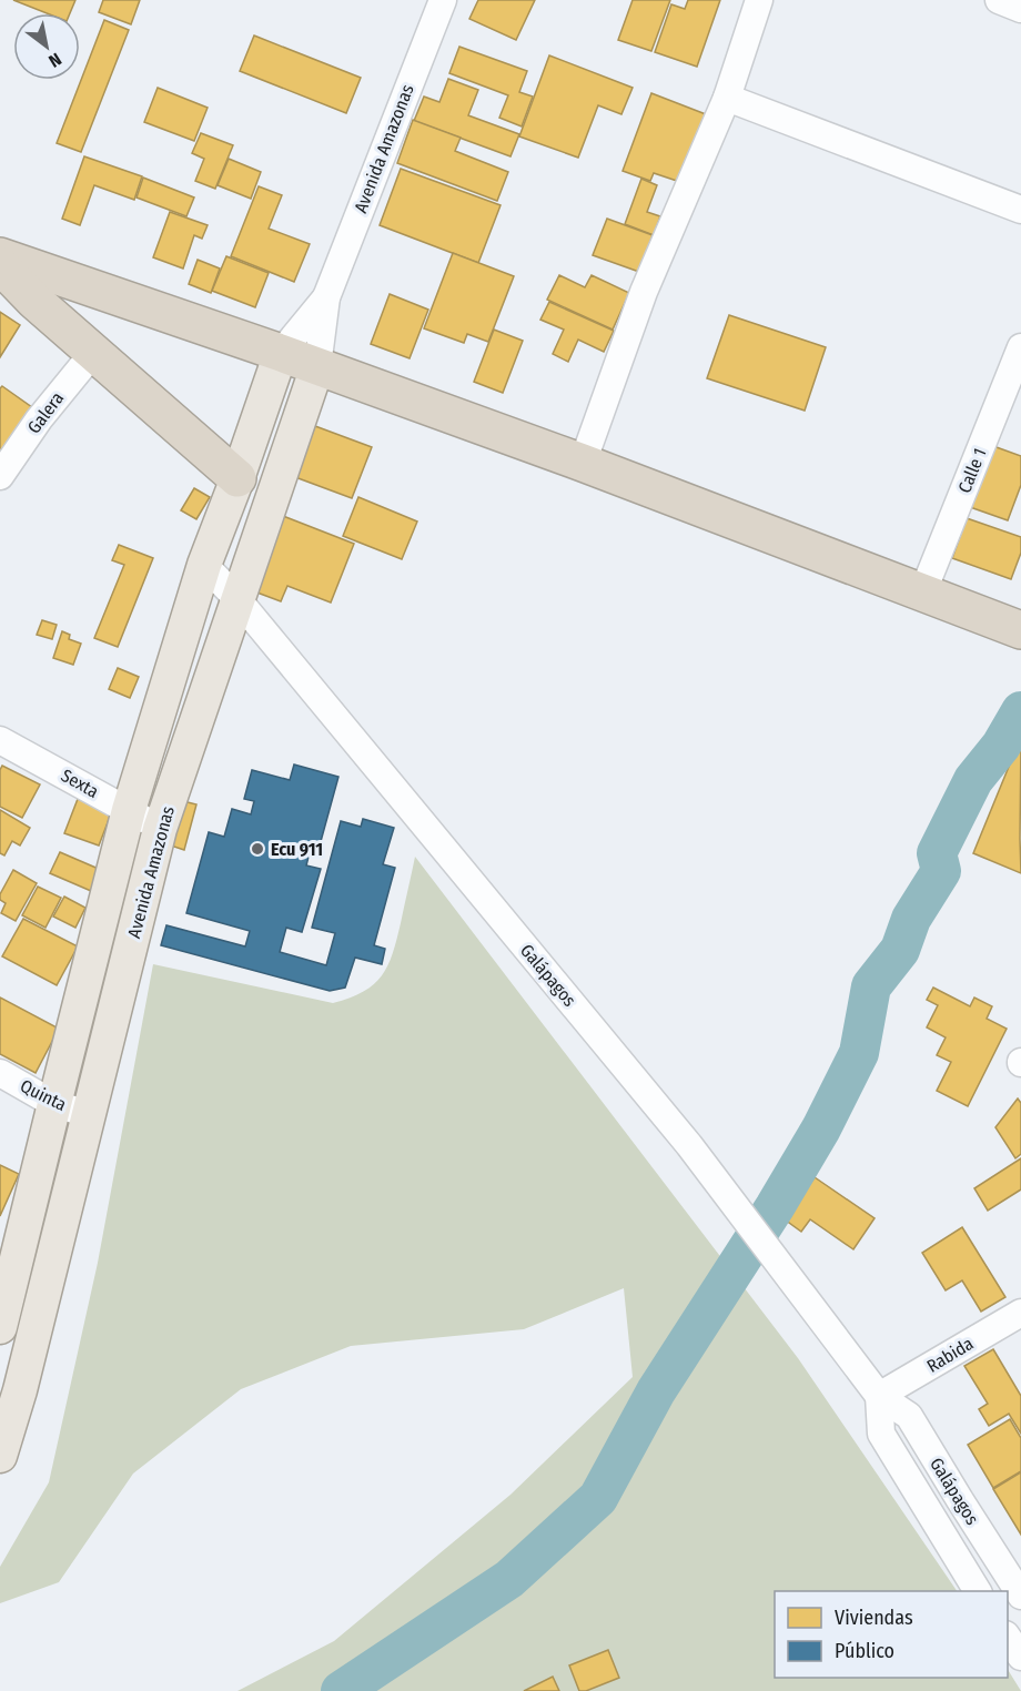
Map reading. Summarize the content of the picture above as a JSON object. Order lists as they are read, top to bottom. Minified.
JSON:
{"streets":{"main road":["Avenida Amazonas"],"street":["Galera","Calle 1","Sexta","Galápagos","Quinta","Rabida"]},"crossings":[["Avenida Amazonas","Sexta"],["Avenida Amazonas","Galápagos"],["Avenida Amazonas","Quinta"],["Galápagos","Rabida"]],"places":["Ecu 911"],"legend":["Viviendas","Público"],"north":"bottom right"}
